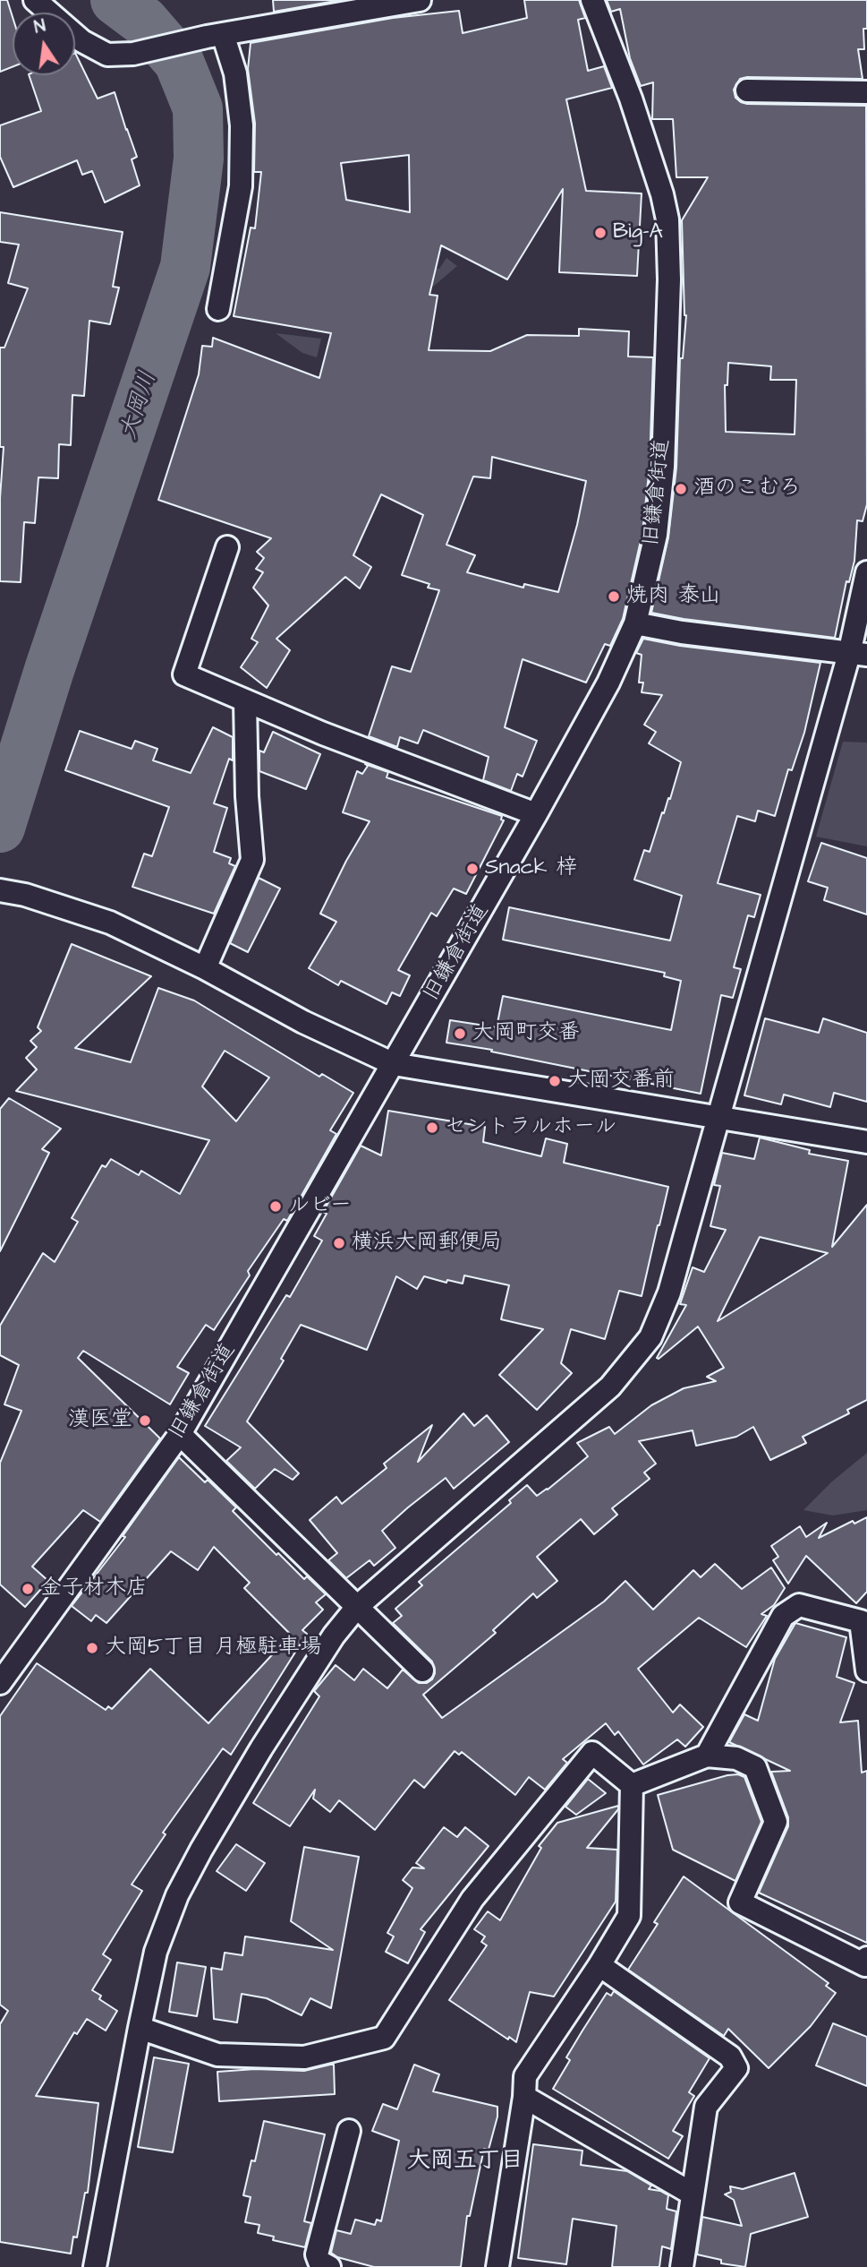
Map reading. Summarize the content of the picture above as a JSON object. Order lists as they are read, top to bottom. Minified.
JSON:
{"streets":{"street":["旧鎌倉街道"]},"districts":["大岡五丁目"],"water":["大岡川"],"places":["Big-A","酒のこむろ","焼肉 泰山","Snack 梓","大岡町交番","大岡交番前","セントラルホール","ルビー","横浜大岡郵便局","漢医堂","金子材木店","大岡5丁目 月極駐車場"],"north":"top"}
